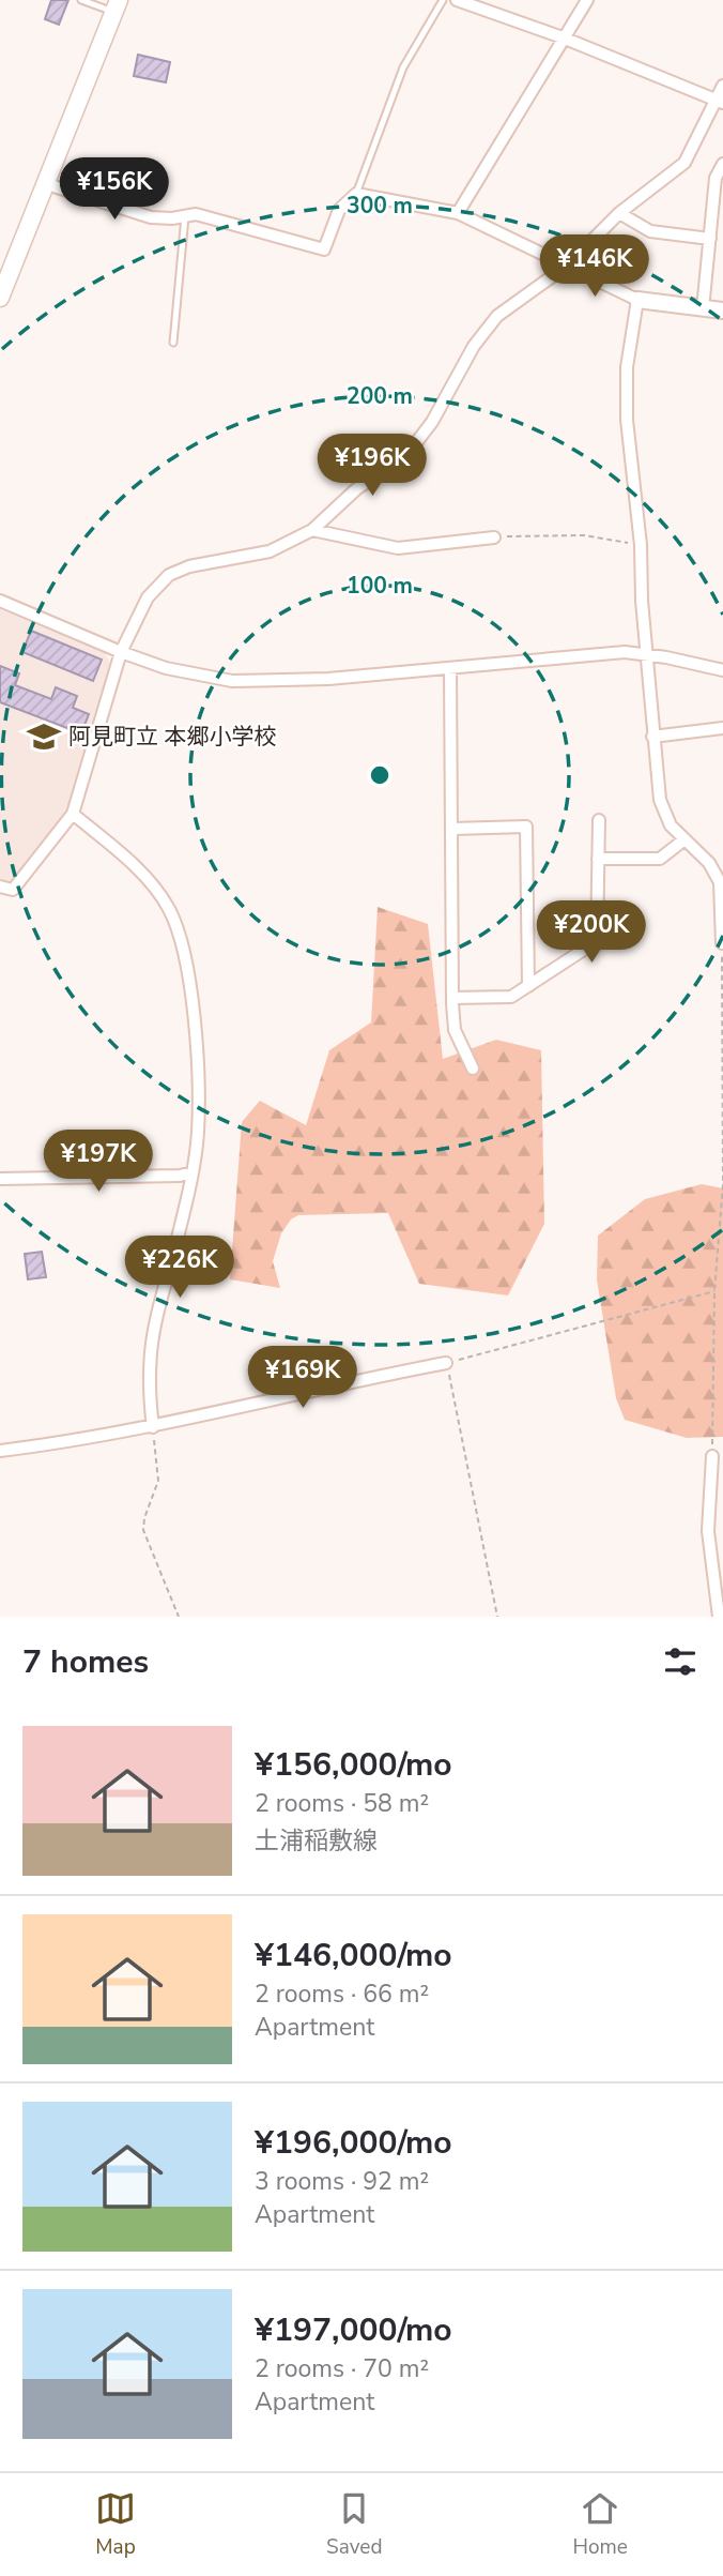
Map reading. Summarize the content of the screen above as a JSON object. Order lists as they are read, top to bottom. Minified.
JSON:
{"places":{"school or university":["阿見町立 本郷小学校"]},"page":{"price":["¥156K","¥146K","¥196K","¥200K","¥197K","¥226K","¥169K"],"heading":"7 homes","list":[{"name":"¥156,000/mo","note":"2 rooms · 58 m² · 土浦稲敷線"},{"name":"¥146,000/mo","note":"2 rooms · 66 m² · Apartment"},{"name":"¥196,000/mo","note":"3 rooms · 92 m² · Apartment"},{"name":"¥197,000/mo","note":"2 rooms · 70 m² · Apartment"}],"tabs":["Map","Saved","Home"]},"rings":["300 m","200 m","100 m"]}
